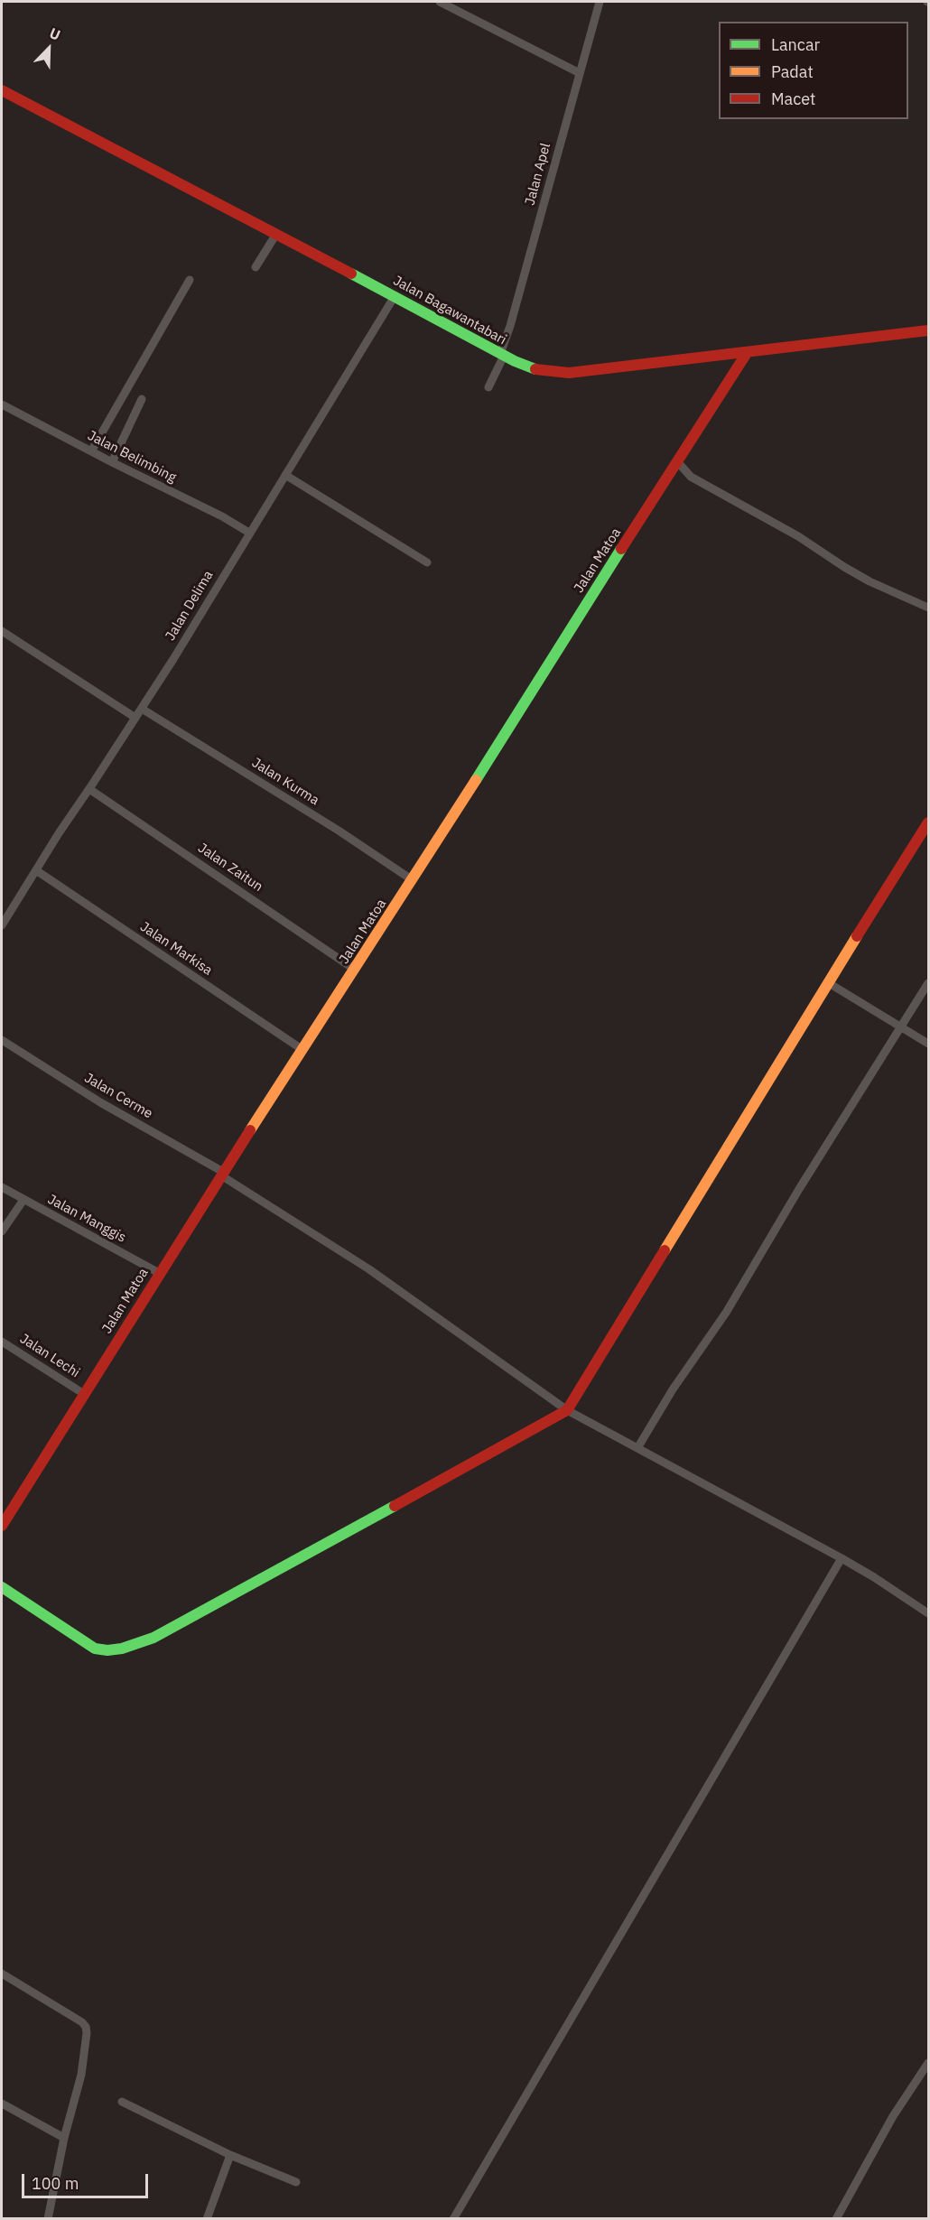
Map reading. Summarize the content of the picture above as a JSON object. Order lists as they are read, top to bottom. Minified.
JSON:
{"streets":{"street":["Jalan Apel","Jalan Bagawantabari","Jalan Belimbing","Jalan Matoa","Jalan Delima","Jalan Kurma","Jalan Zaitun","Jalan Markisa","Jalan Cerme","Jalan Manggis","Jalan Lechi"]},"crossings":[["Jalan Apel","Jalan Bagawantabari"],["Jalan Bagawantabari","Jalan Matoa"],["Jalan Bagawantabari","Jalan Delima"],["Jalan Belimbing","Jalan Delima"],["Jalan Matoa","Jalan Kurma"],["Jalan Matoa","Jalan Zaitun"],["Jalan Matoa","Jalan Markisa"],["Jalan Matoa","Jalan Cerme"],["Jalan Matoa","Jalan Manggis"],["Jalan Matoa","Jalan Lechi"],["Jalan Delima","Jalan Kurma"],["Jalan Delima","Jalan Zaitun"],["Jalan Delima","Jalan Markisa"]],"legend":["Lancar","Padat","Macet"],"scale_bar":"100 m","north":"top right"}
